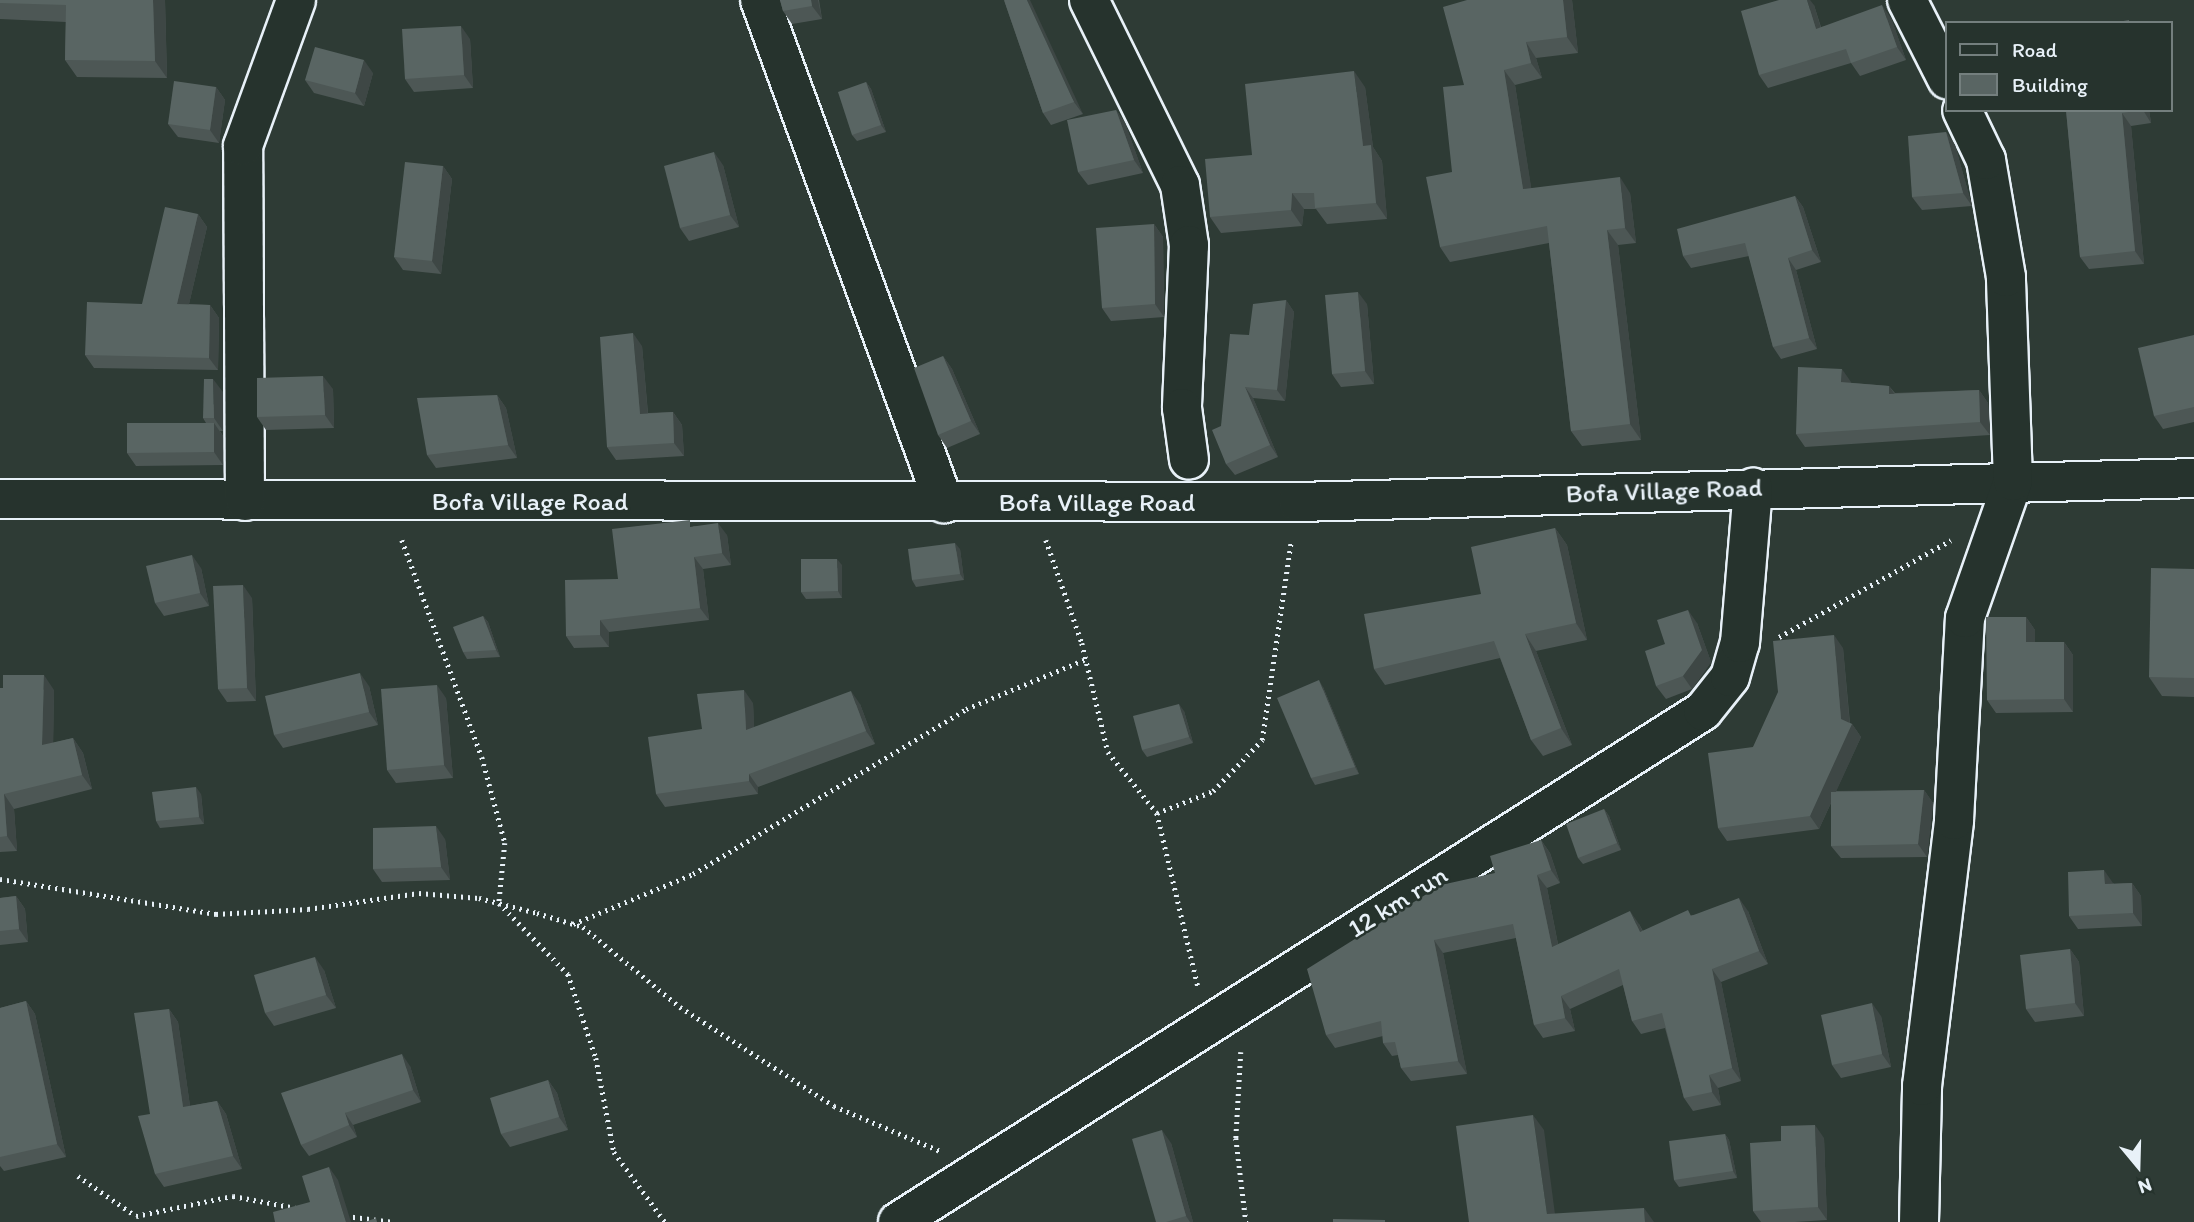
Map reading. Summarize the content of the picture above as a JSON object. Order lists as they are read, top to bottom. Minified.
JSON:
{"streets":{"street":["Bofa Village Road","12 km run"]},"crossings":[["Bofa Village Road","12 km run"]],"legend":["Road","Building"],"north":"bottom"}
